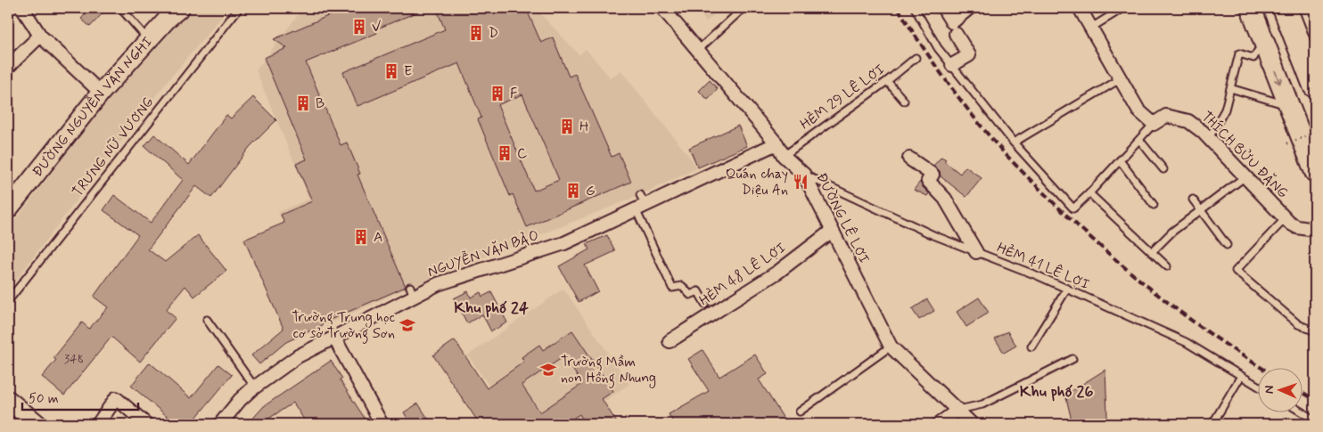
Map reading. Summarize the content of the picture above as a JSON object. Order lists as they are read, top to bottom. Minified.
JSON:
{"streets":{"main road":["ĐƯỜNG NGUYỄN VĂN NGHI"],"street":["THÍCH BỬU ĐĂNG","ĐƯỜNG LÊ LỢI","NGUYỄN VĂN BẢO","HẺM 48 LÊ LỢI"],"lane":["HẺM 29 LÊ LỢI","TRƯNG NỮ VƯƠNG","HẺM 41 LÊ LỢI"]},"crossings":[["HẺM 29 LÊ LỢI","ĐƯỜNG LÊ LỢI"],["ĐƯỜNG LÊ LỢI","NGUYỄN VĂN BẢO"],["ĐƯỜNG LÊ LỢI","HẺM 41 LÊ LỢI"],["ĐƯỜNG LÊ LỢI","HẺM 48 LÊ LỢI"]],"districts":["Khu phố 24","Khu phố 26"],"places":{"building":["V","D","E","F","B","H","C","G","A"],"restaurant":["Quán chay Diệu An"],"school or university":["Trường Trung học cơ sở Trường Sơn","Trường Mầm non Hồng Nhung"]},"house_numbers":["348"],"scale_bar":"50 m","north":"left"}
